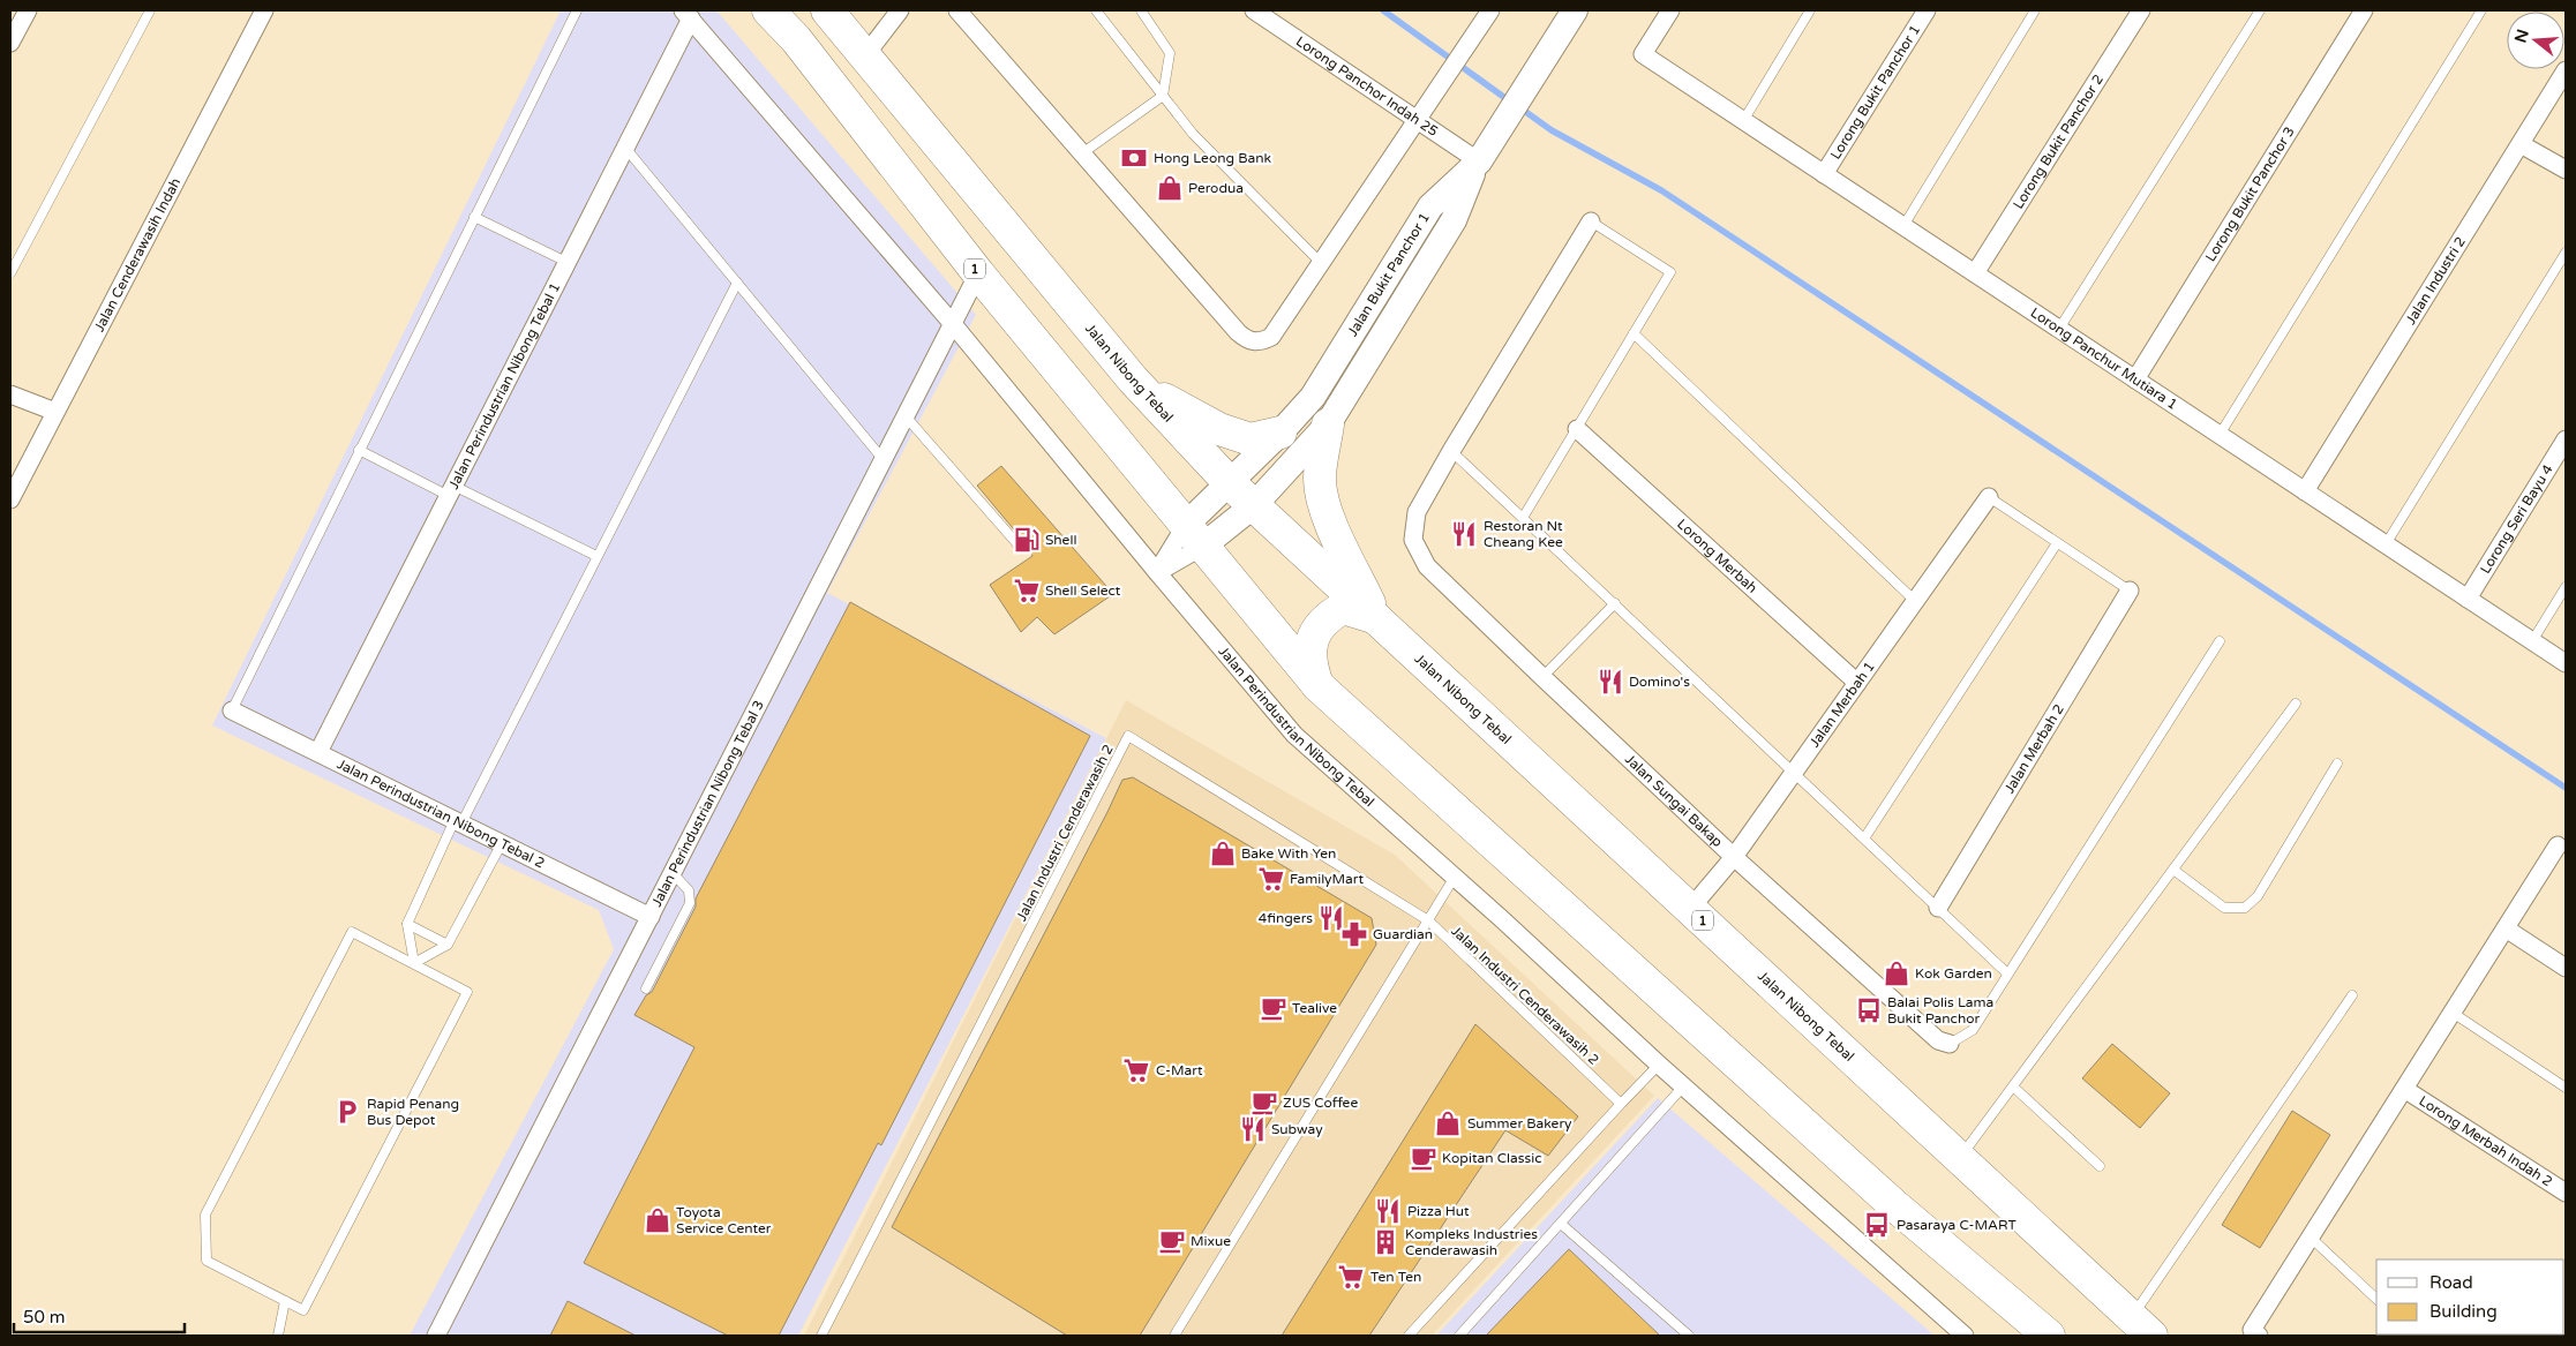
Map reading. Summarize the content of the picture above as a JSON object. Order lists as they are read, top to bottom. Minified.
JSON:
{"streets":{"highway":["1","Jalan Nibong Tebal"],"street":["Lorong Panchor Indah 25","Lorong Bukit Panchor 1","Lorong Bukit Panchor 2","Lorong Bukit Panchor 3","Jalan Cenderawasih Indah","Jalan Bukit Panchor 1","Jalan Industri 2","Lorong Panchur Mutiara 1","Jalan Perindustrian Nibong Tebal 1","Lorong Seri Bayu 4","Lorong Merbah","Jalan Merbah 1","Jalan Perindustrian Nibong Tebal","Jalan Merbah 2","Jalan Sungai Bakap","Jalan Perindustrian Nibong Tebal 3","Jalan Perindustrian Nibong Tebal 2","Lorong Merbah Indah 2"],"lane":["Jalan Industri Cenderawasih 2"]},"crossings":[["Lorong Panchor Indah 25","Jalan Bukit Panchor 1"],["Lorong Bukit Panchor 1","Lorong Panchur Mutiara 1"],["Lorong Bukit Panchor 2","Lorong Panchur Mutiara 1"],["Lorong Bukit Panchor 3","Lorong Panchur Mutiara 1"],["1","Jalan Bukit Panchor 1"],["1","Jalan Perindustrian Nibong Tebal 3"],["Jalan Bukit Panchor 1","Jalan Nibong Tebal"],["Jalan Industri 2","Lorong Panchur Mutiara 1"],["Lorong Panchur Mutiara 1","Lorong Seri Bayu 4"],["Jalan Nibong Tebal","Jalan Merbah 1"],["Jalan Perindustrian Nibong Tebal 1","Jalan Perindustrian Nibong Tebal"],["Jalan Perindustrian Nibong Tebal 1","Jalan Perindustrian Nibong Tebal 2"],["Lorong Merbah","Jalan Merbah 1"],["Jalan Merbah 1","Jalan Sungai Bakap"],["Jalan Perindustrian Nibong Tebal","Jalan Perindustrian Nibong Tebal 3"],["Jalan Perindustrian Nibong Tebal 3","Jalan Perindustrian Nibong Tebal 2"]],"places":{"bank":["Hong Leong Bank"],"shop":["Perodua","Bake With Yen","Kok Garden","Summer Bakery","Toyota Service Center"],"restaurant":["Restoran Nt Cheang Kee","Domino's","4fingers","Subway","Pizza Hut"],"fuel station":["Shell"],"supermarket":["Shell Select","FamilyMart","C-Mart","Ten Ten"],"pharmacy":["Guardian"],"cafe":["Tealive","ZUS Coffee","Kopitan Classic","Mixue"],"bus stop":["Balai Polis Lama Bukit Panchor","Pasaraya C-MART"],"parking":["Rapid Penang Bus Depot"],"building":["Kompleks Industries Cenderawasih"]},"legend":["Road","Building"],"scale_bar":"50 m","north":"left"}
